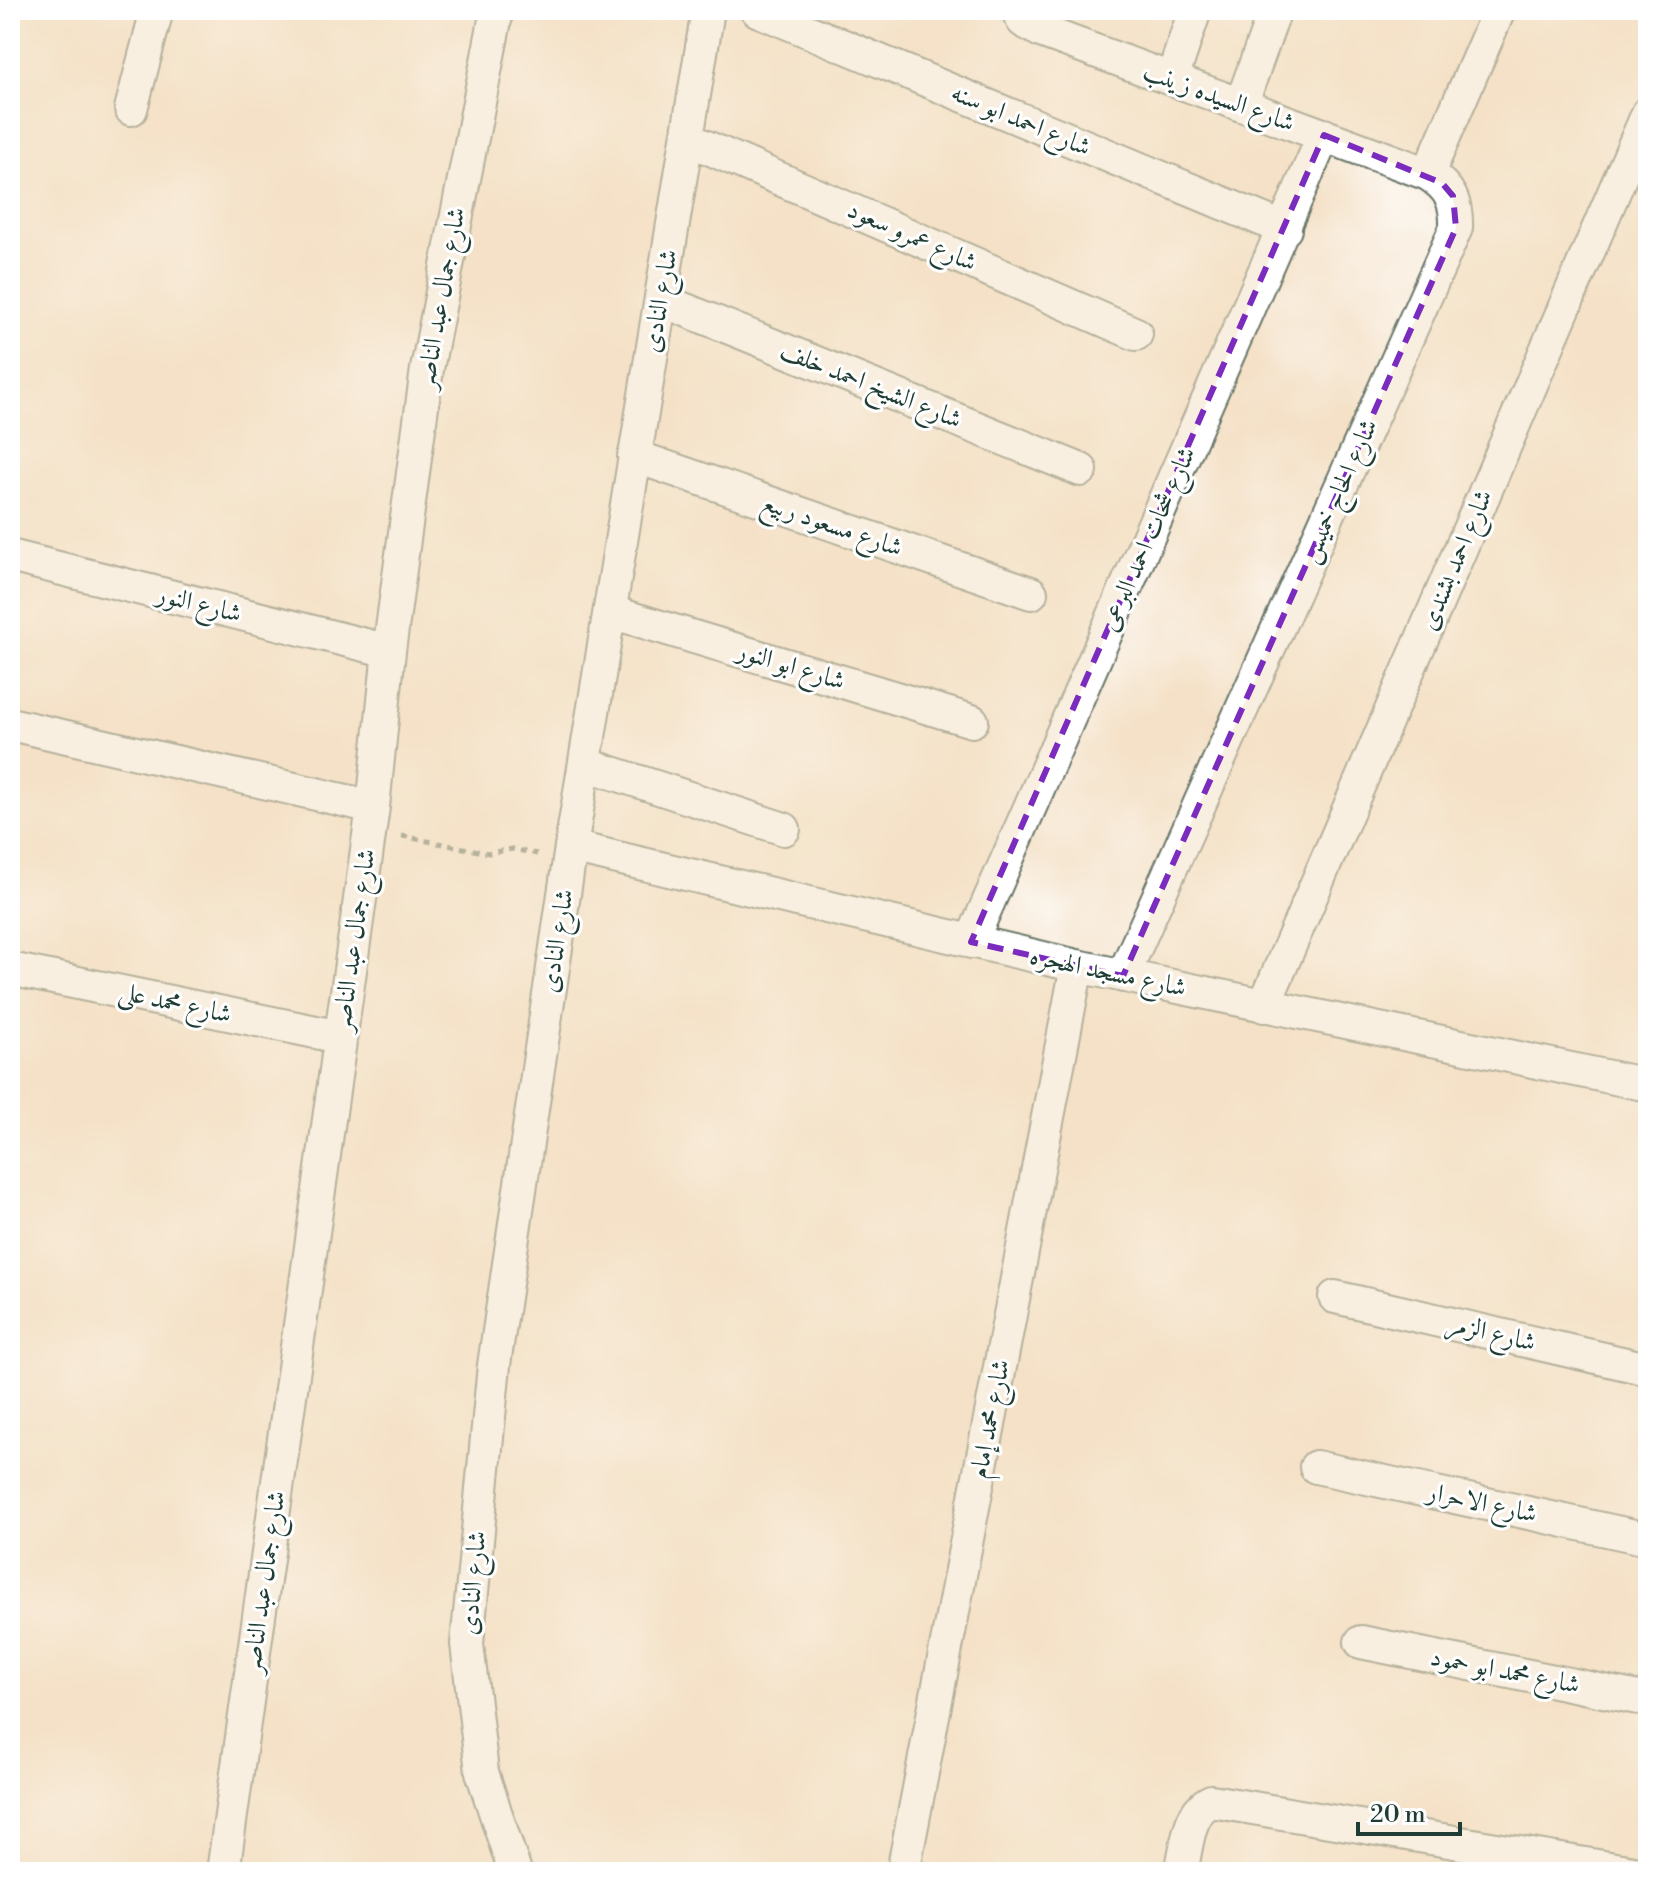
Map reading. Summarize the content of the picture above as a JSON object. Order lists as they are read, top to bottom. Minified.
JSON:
{"streets":{"street":["شارع السيده زينب","شارع احمد ابو سنه","شارع عمرو سعود","شارع جمال عبد الناصر","شارع النادى","شارع الشيخ احمد خلف","شارع الحاج خميس","شارع مسعود ربيع","شارع شحات احمد البرعى","شارع احمد بشندى","شارع النور","شارع ابو النور","شارع مسجد الهجره","شارع محمد على","شارع الزمر","شارع محمد إمام","شارع الاحرار","شارع محمد ابو حمود"]},"crossings":[["شارع السيده زينب","شارع الحاج خميس"],["شارع السيده زينب","شارع شحات احمد البرعى"],["شارع احمد ابو سنه","شارع شحات احمد البرعى"],["شارع عمرو سعود","شارع النادى"],["شارع جمال عبد الناصر","شارع النور"],["شارع جمال عبد الناصر","شارع محمد على"],["شارع النادى","شارع الشيخ احمد خلف"],["شارع النادى","شارع مسعود ربيع"],["شارع النادى","شارع ابو النور"],["شارع النادى","شارع مسجد الهجره"],["شارع الحاج خميس","شارع مسجد الهجره"],["شارع شحات احمد البرعى","شارع مسجد الهجره"],["شارع احمد بشندى","شارع مسجد الهجره"],["شارع مسجد الهجره","شارع محمد إمام"]],"scale_bar":"20 m"}
